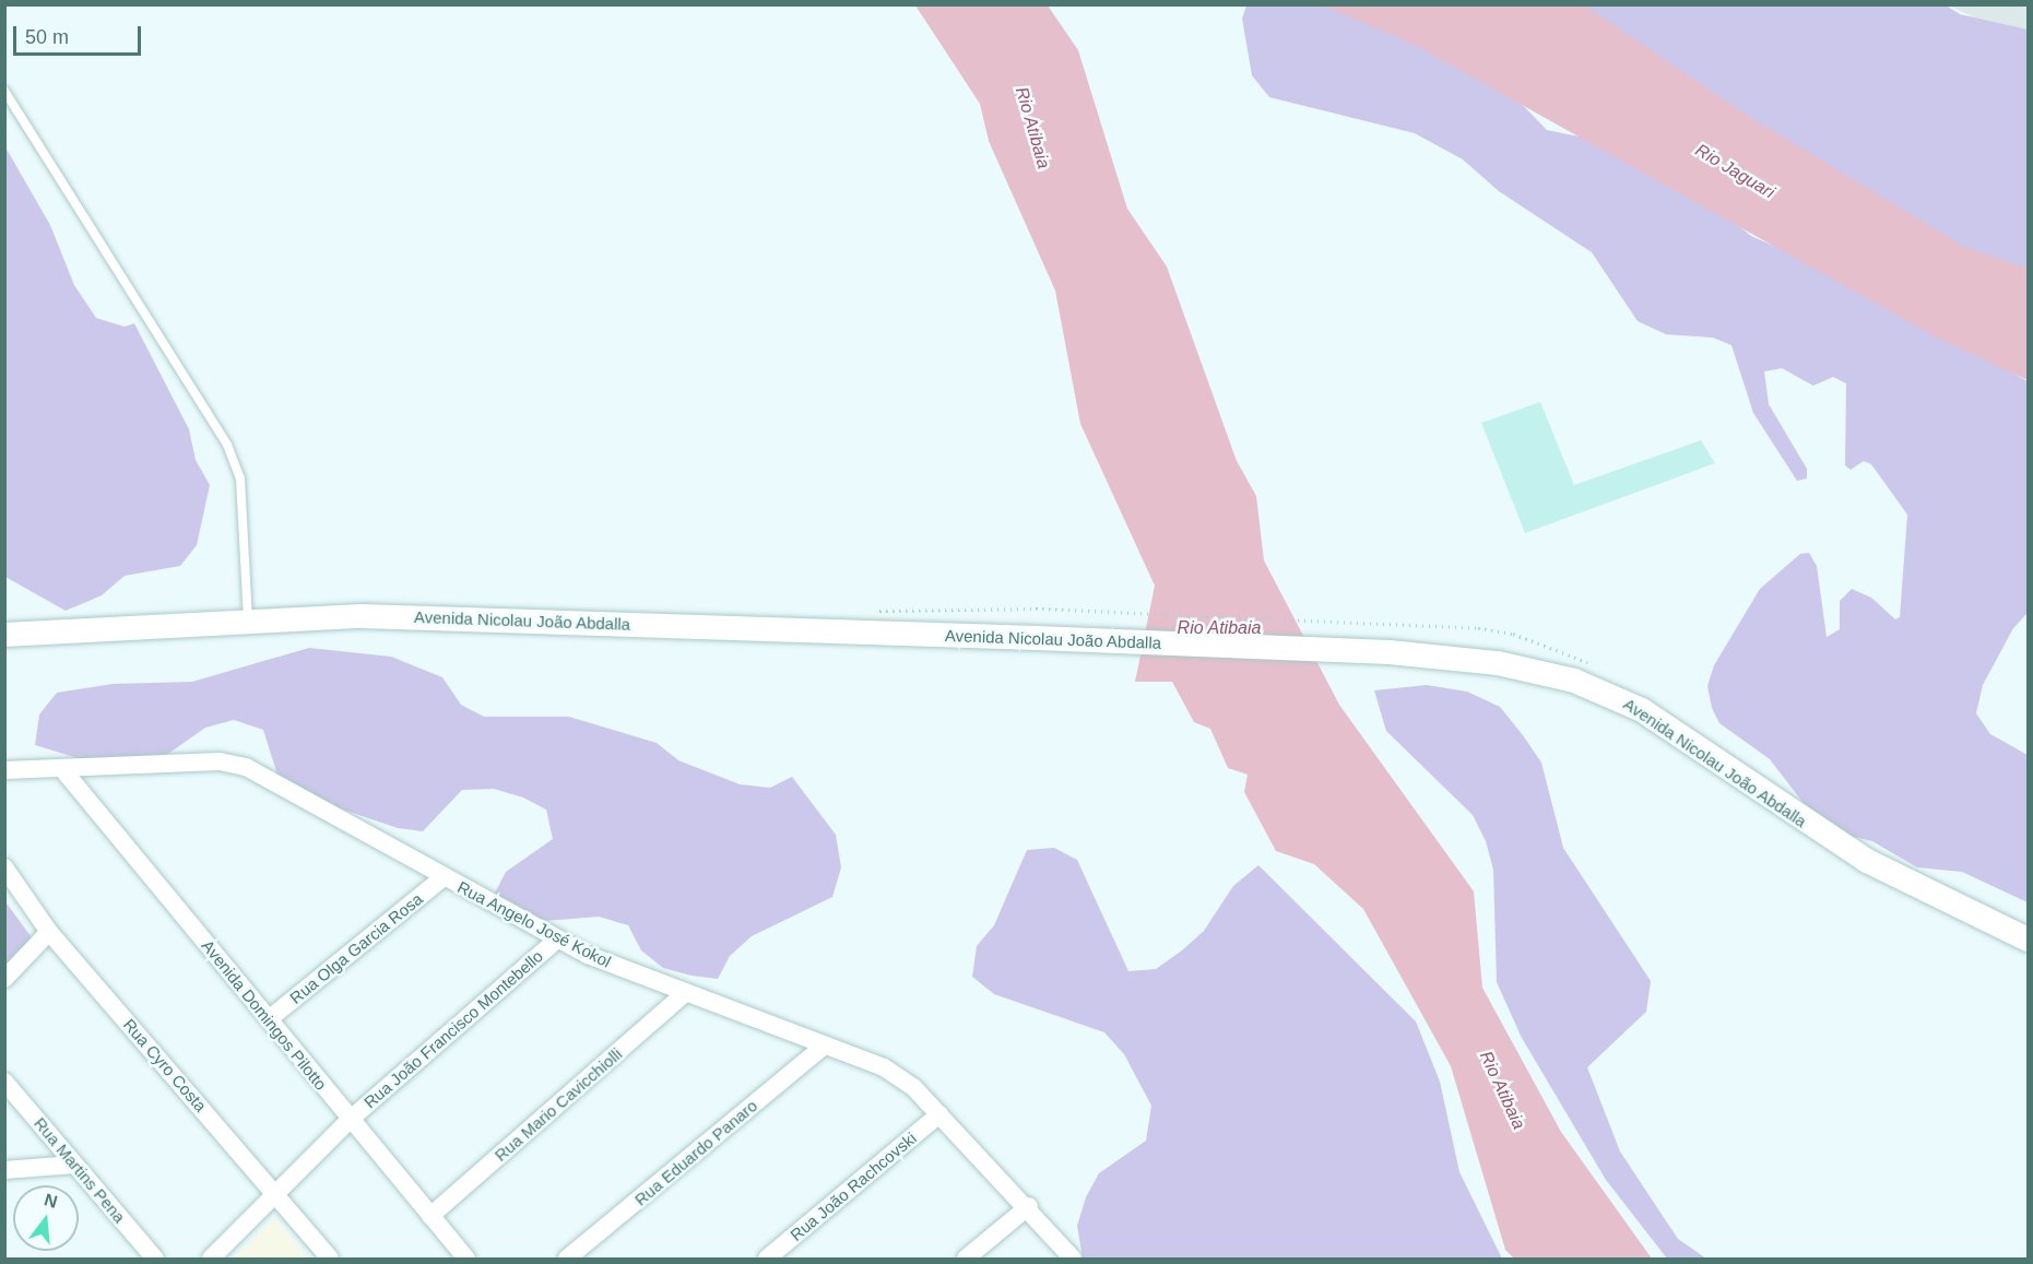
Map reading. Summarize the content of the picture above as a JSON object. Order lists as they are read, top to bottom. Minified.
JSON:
{"streets":{"main road":["Avenida Nicolau João Abdalla"],"street":["Rua Angelo José Kokol","Rua Olga Garcia Rosa","Avenida Domingos Pilotto","Rua João Francisco Montebello","Rua Cyro Costa","Rua Mario Cavicchiolli","Rua Eduardo Panaro","Rua Martins Pena","Rua João Rachcovski"]},"crossings":[["Rua Angelo José Kokol","Rua Olga Garcia Rosa"],["Rua Angelo José Kokol","Avenida Domingos Pilotto"],["Rua Angelo José Kokol","Rua João Francisco Montebello"],["Rua Angelo José Kokol","Rua Mario Cavicchiolli"],["Rua Angelo José Kokol","Rua Eduardo Panaro"],["Rua Angelo José Kokol","Rua João Rachcovski"],["Rua Olga Garcia Rosa","Avenida Domingos Pilotto"],["Avenida Domingos Pilotto","Rua João Francisco Montebello"],["Avenida Domingos Pilotto","Rua Mario Cavicchiolli"],["Rua João Francisco Montebello","Rua Cyro Costa"]],"water":["Rio Atibaia","Rio Jaguari"],"scale_bar":"50 m","north":"top"}
